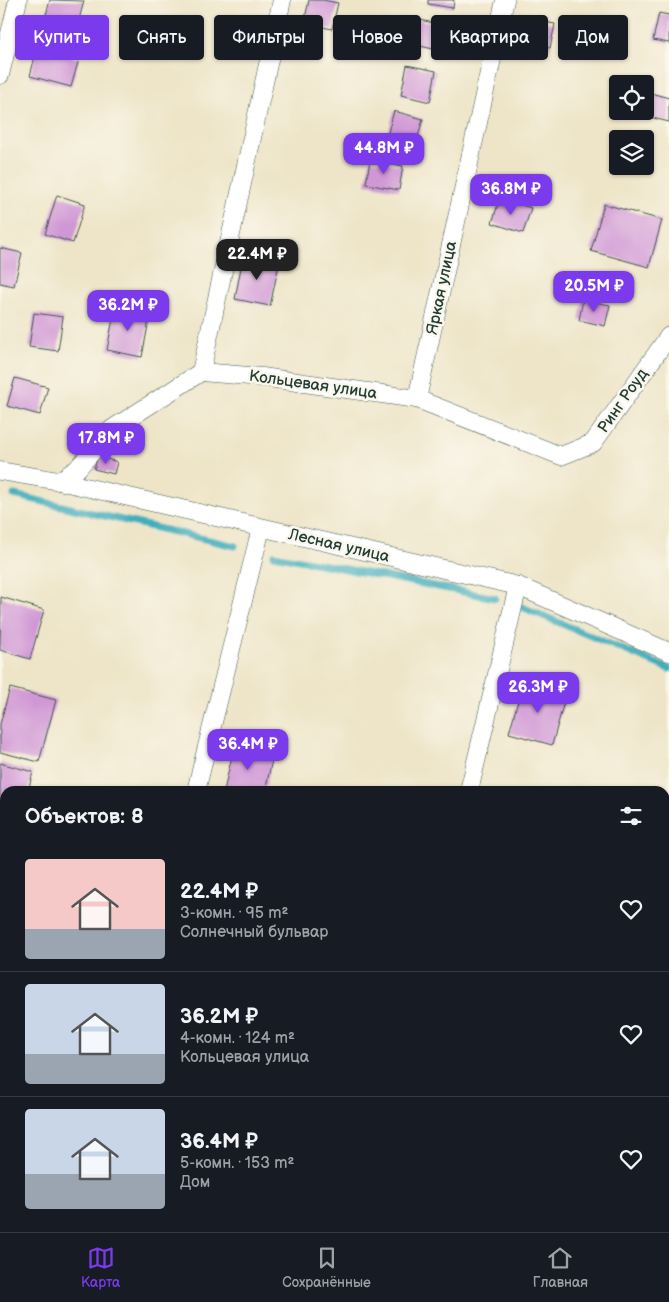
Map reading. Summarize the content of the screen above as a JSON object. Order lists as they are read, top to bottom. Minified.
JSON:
{"streets":{"street":["Яркая улица","Кольцевая улица","Ринг Роуд","Лесная улица"]},"crossings":[["Яркая улица","Кольцевая улица"],["Кольцевая улица","Ринг Роуд"]],"page":{"chip":["Купить","Снять","Фильтры","Новое","Квартира","Дом"],"price":["44.8M ₽","36.8M ₽","22.4M ₽","20.5M ₽","36.2M ₽","17.8M ₽","26.3M ₽","36.4M ₽"],"heading":"Объектов: 8","list":[{"name":"22.4M ₽","note":"3-комн. · 95 m² · Солнечный бульвар"},{"name":"36.2M ₽","note":"4-комн. · 124 m² · Кольцевая улица"},{"name":"36.4M ₽","note":"5-комн. · 153 m² · Дом"}],"tabs":["Карта","Сохранённые","Главная"]}}
